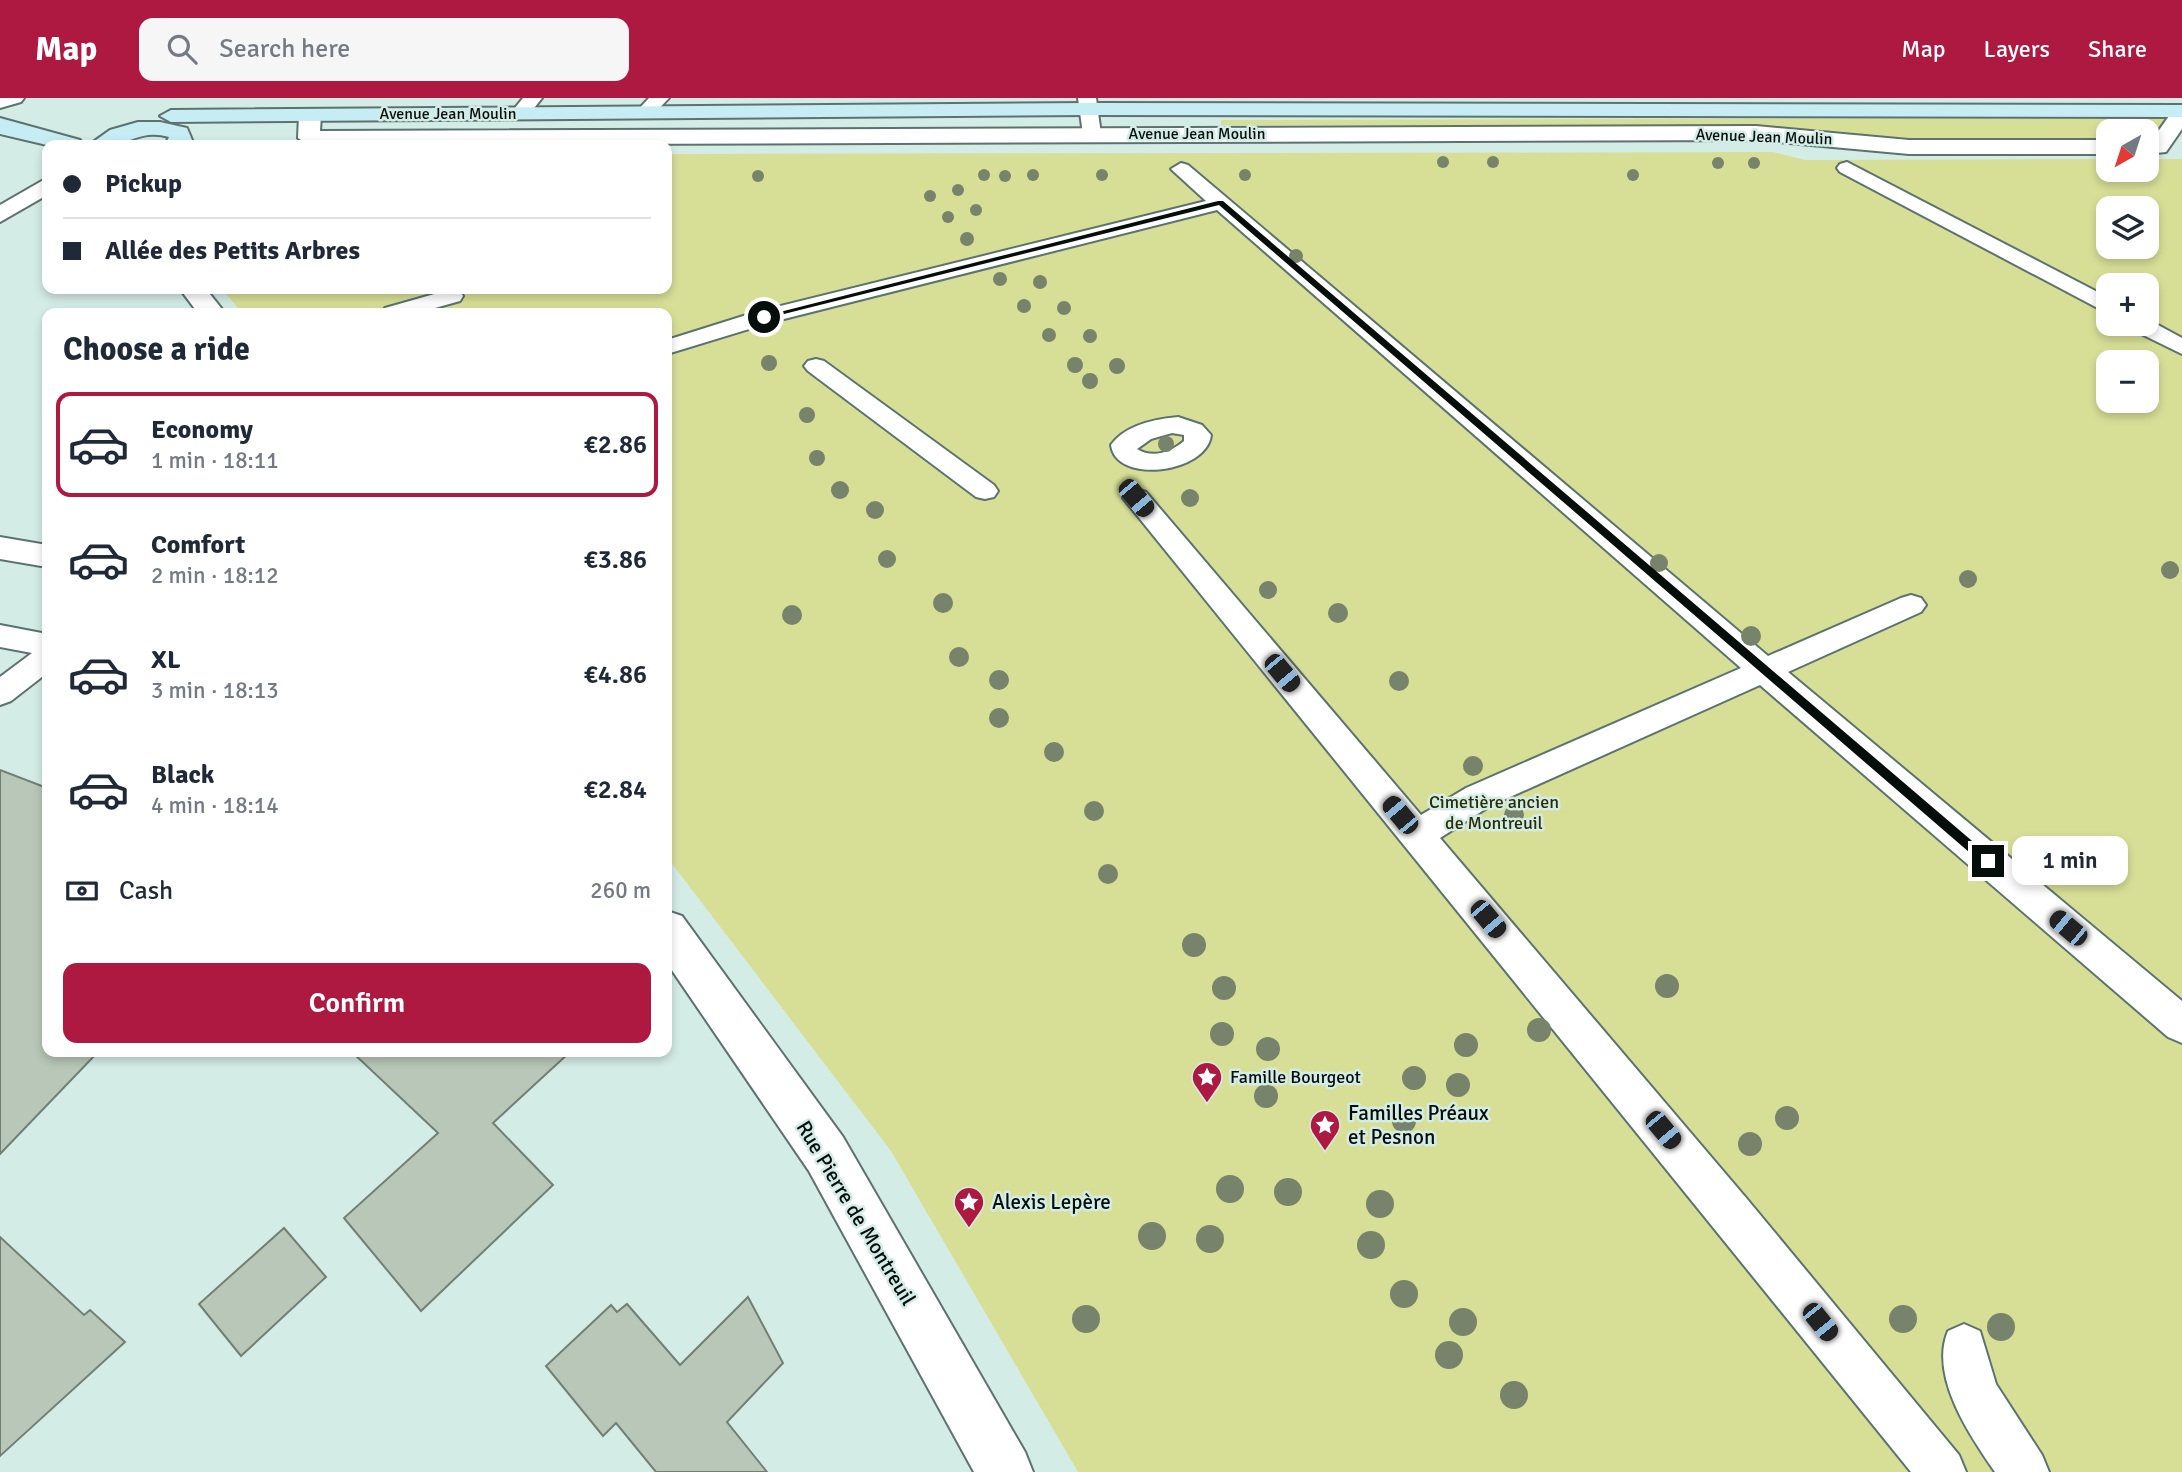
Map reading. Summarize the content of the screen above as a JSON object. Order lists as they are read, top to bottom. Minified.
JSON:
{"streets":{"main road":["Avenue Jean Moulin"],"street":["Rue Pierre de Montreuil"]},"parks":["Cimetière ancien de Montreuil"],"places":{"place":["Famille Bourgeot","Familles Préaux et Pesnon","Alexis Lepère"]},"north":"bottom left","page":{"header":"Map","search":"Search here","nav":["Map","Layers","Share"],"map_buttons":["+","−"],"banner":["Pickup","Allée des Petits Arbres"],"heading":"Choose a ride","list":[{"name":"Economy","note":"1 min · 18:11","value":"€2.86"},{"name":"Comfort","note":"2 min · 18:12","value":"€3.86"},{"name":"XL","note":"3 min · 18:13","value":"€4.86"},{"name":"Black","note":"4 min · 18:14","value":"€2.84"}],"bubble":"1 min","pay":["Cash","260 m"],"buttons":"Confirm"}}
